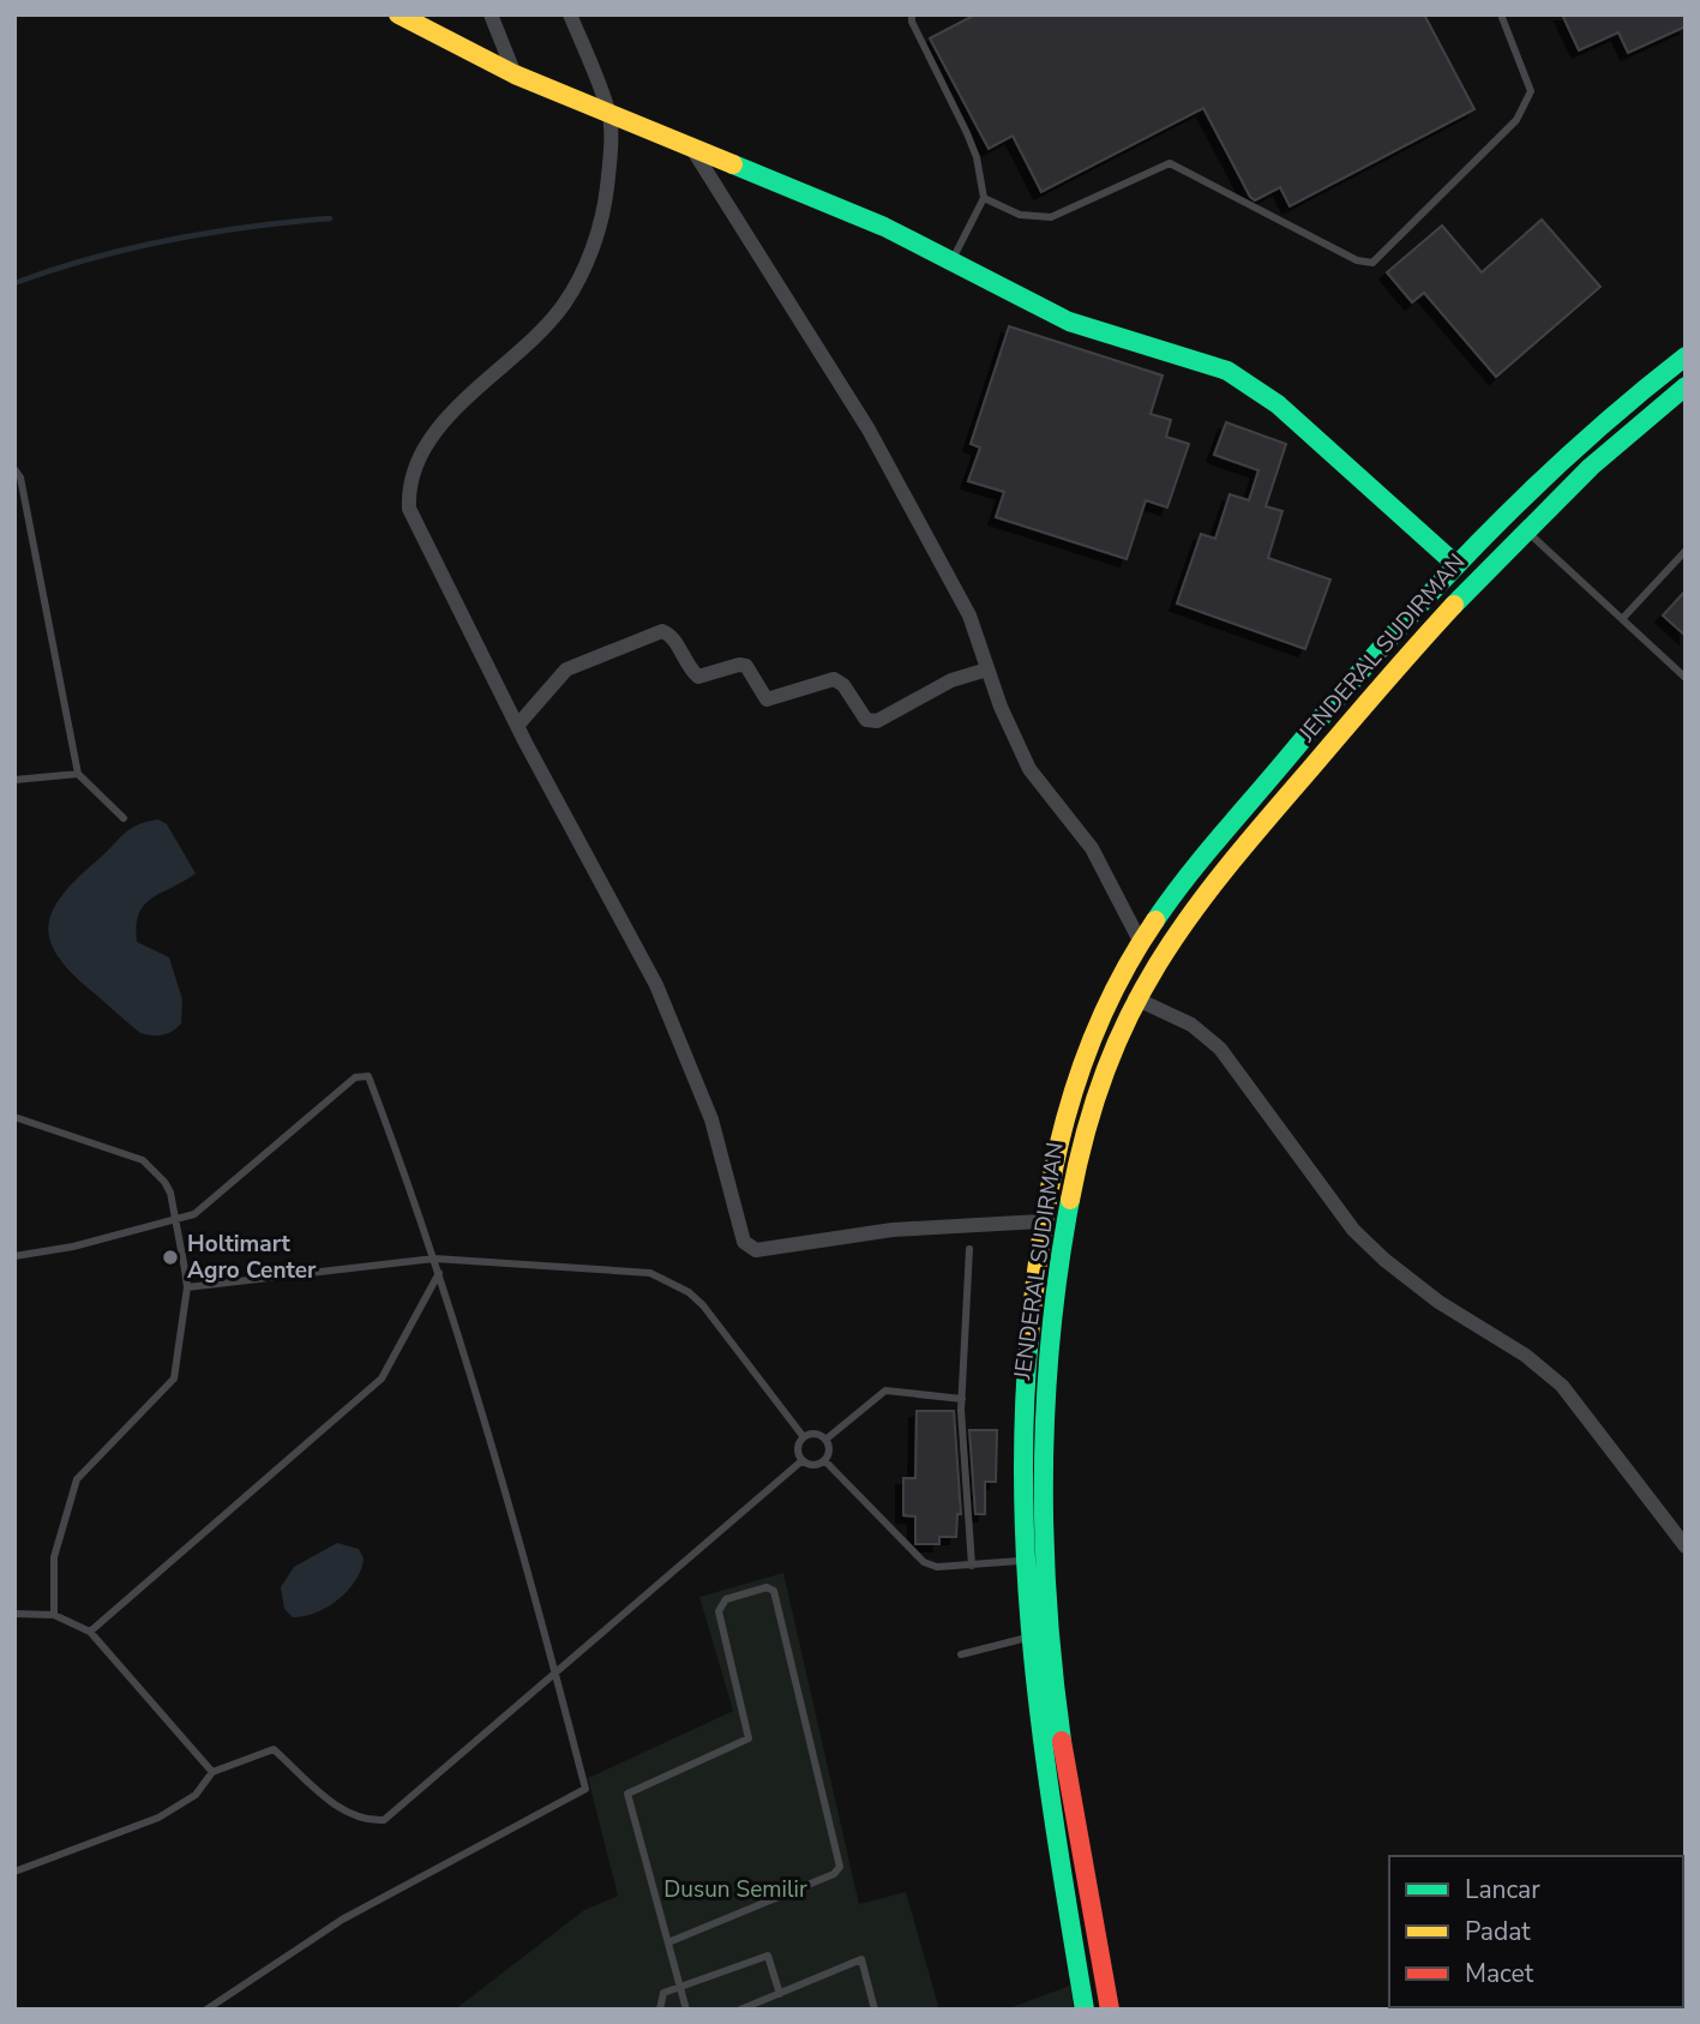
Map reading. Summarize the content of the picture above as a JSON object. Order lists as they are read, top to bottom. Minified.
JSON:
{"streets":{"main road":["JENDERAL SUDIRMAN"]},"parks":["Dusun Semilir"],"places":["Holtimart Agro Center"],"legend":["Lancar","Padat","Macet"]}
